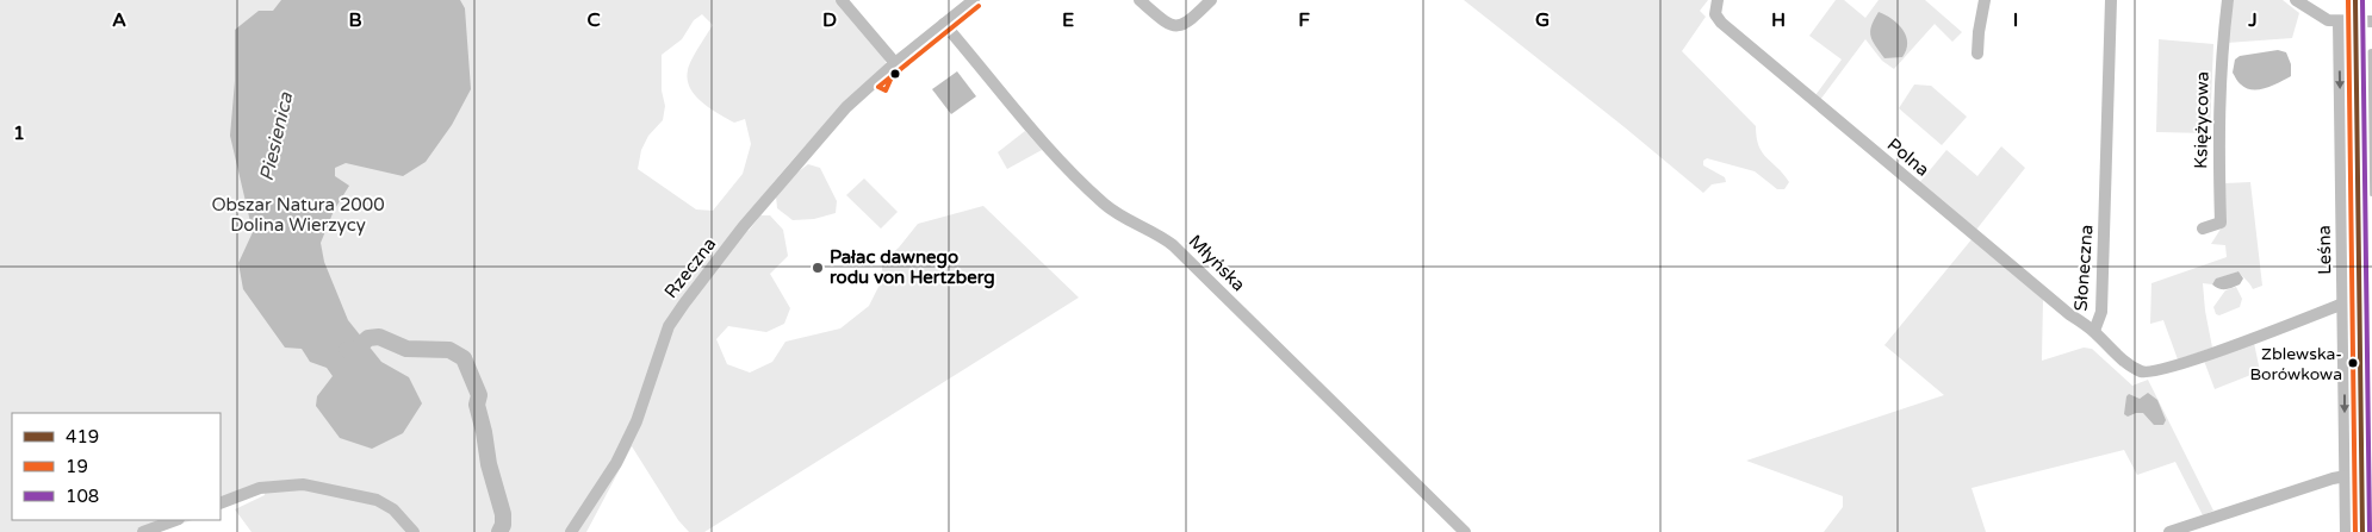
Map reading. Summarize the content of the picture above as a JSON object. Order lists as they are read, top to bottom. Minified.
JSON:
{"streets":{"street":["Księżycowa","Polna","Leśna","Młyńska","Rzeczna","Słoneczna"]},"crossings":[["Polna","Słoneczna"],["Leśna","Słoneczna"],["Młyńska","Rzeczna"]],"one_way":["Leśna"],"water":["Piesienica"],"parks":["Obszar Natura 2000 Dolina Wierzycy"],"places":["Pałac dawnego rodu von Hertzberg","Zblewska- Borówkowa"],"lines":["transit line 419","transit line 19","transit line 108"],"legend":["419","19","108"],"grid":{"columns":["A","B","C","D","E","F","G","H","I","J"],"rows":["1"]}}
